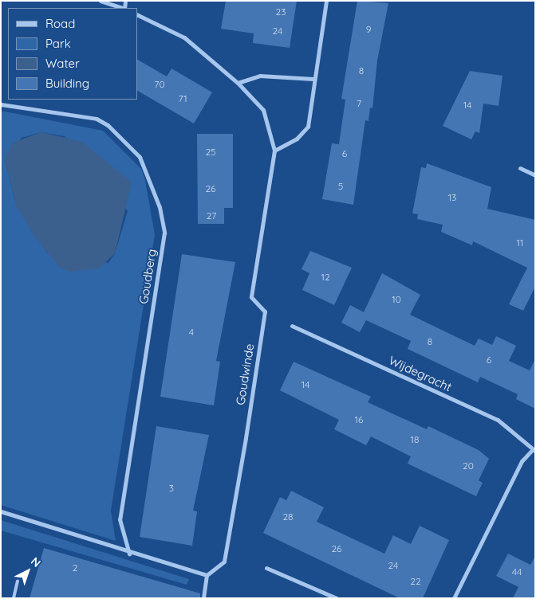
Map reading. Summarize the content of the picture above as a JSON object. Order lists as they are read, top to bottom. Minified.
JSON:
{"streets":{"street":["Goudberg","Wijdegracht","Goudwinde"]},"house_numbers":["23","9","24","8","70","71","7","14","25","6","5","26","13","27","11","12","10","4","8","6","14","16","18","20","3","28","26","24","2","44","22"],"legend":["Road","Park","Water","Building"],"north":"top right"}
